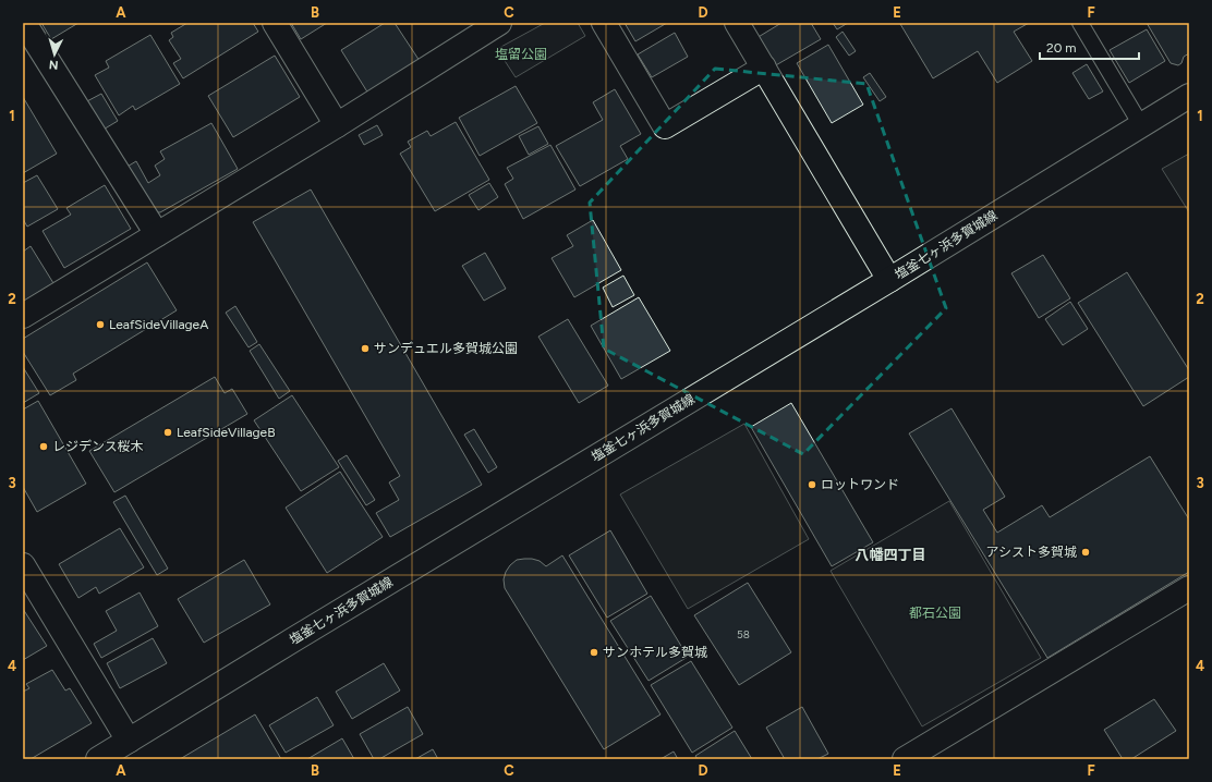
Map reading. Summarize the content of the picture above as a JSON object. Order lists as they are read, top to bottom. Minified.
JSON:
{"streets":{"street":["塩釜七ヶ浜多賀城線"]},"districts":["八幡四丁目"],"parks":["塩留公園","都石公園"],"places":["LeafSideVillageA","サンデュエル多賀城公園","LeafSideVillageB","レジデンス桜木","ロットワンド","アシスト多賀城","サンホテル多賀城"],"house_numbers":["58"],"scale_bar":"20 m","north":"bottom","grid":{"columns":["A","B","C","D","E","F"],"rows":["1","2","3","4"]}}
